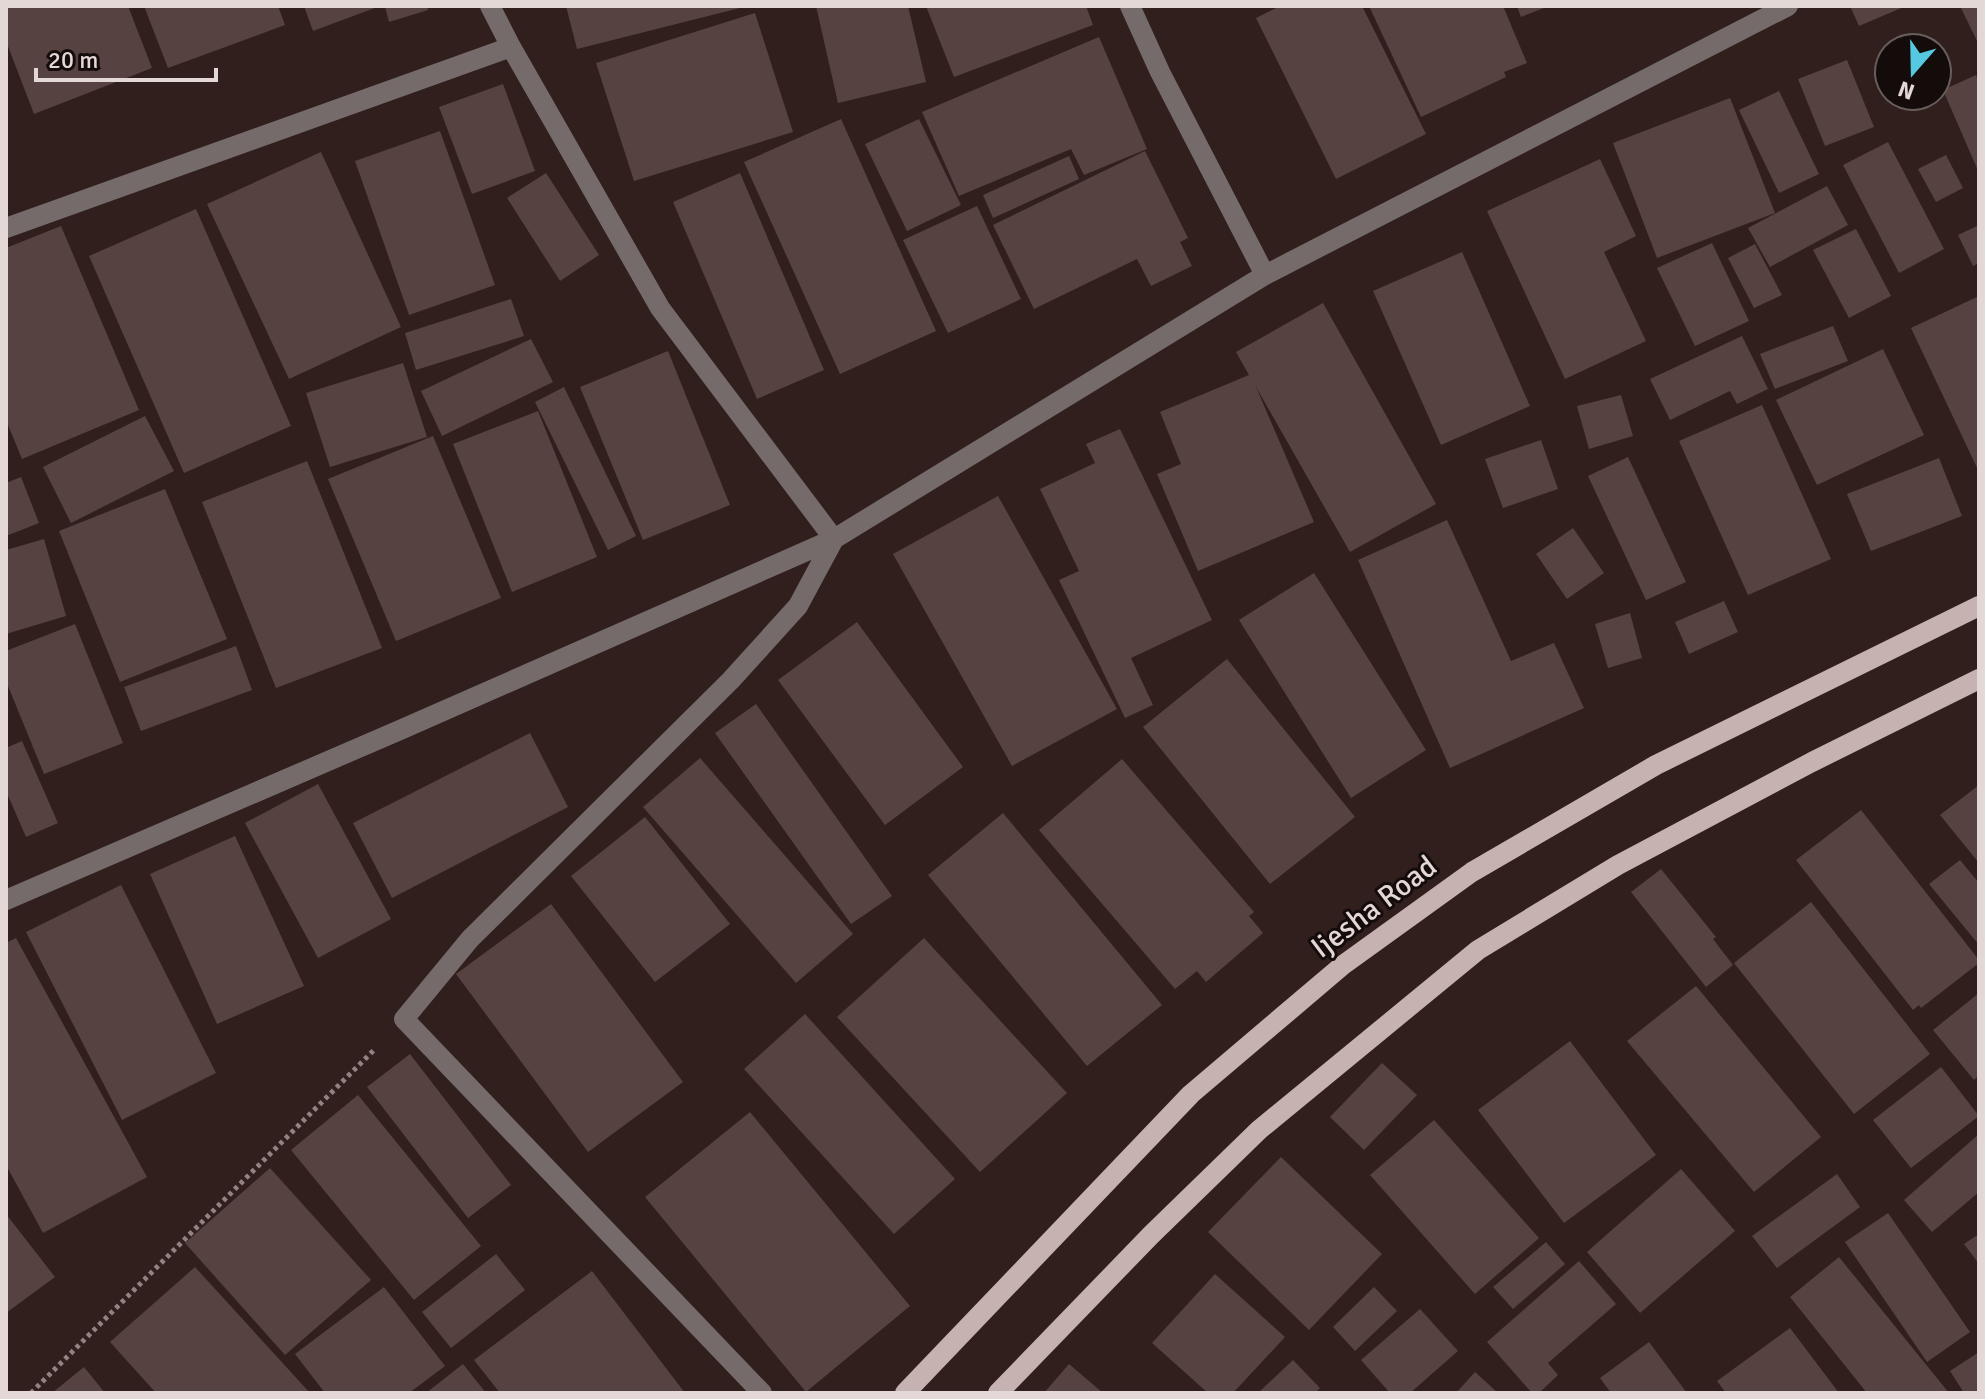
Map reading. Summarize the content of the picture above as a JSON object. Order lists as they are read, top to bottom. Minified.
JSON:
{"streets":{"main road":["Ijesha Road"]},"scale_bar":"20 m","north":"bottom"}
